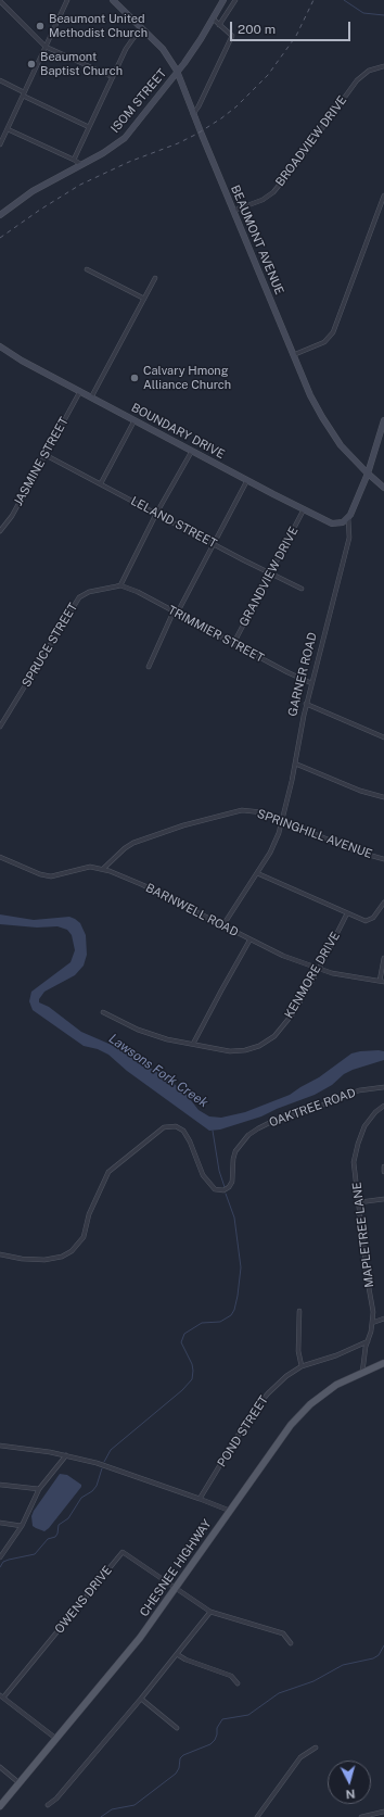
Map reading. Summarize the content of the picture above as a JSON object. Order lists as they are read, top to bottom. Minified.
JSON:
{"streets":{"main road":["CHESNEE HIGHWAY"],"street":["ISOM STREET","BROADVIEW DRIVE","BEAUMONT AVENUE","BOUNDARY DRIVE","JASMINE STREET","LELAND STREET","GRANDVIEW DRIVE","TRIMMIER STREET","SPRUCE STREET","GARNER ROAD","SPRINGHILL AVENUE","BARNWELL ROAD","KENMORE DRIVE","OAKTREE ROAD","MAPLETREE LANE","POND STREET","OWENS DRIVE"]},"crossings":[["ISOM STREET","BEAUMONT AVENUE"],["BROADVIEW DRIVE","BEAUMONT AVENUE"],["BEAUMONT AVENUE","GARNER ROAD"],["BOUNDARY DRIVE","JASMINE STREET"],["BOUNDARY DRIVE","GRANDVIEW DRIVE"],["BOUNDARY DRIVE","GARNER ROAD"],["JASMINE STREET","LELAND STREET"],["LELAND STREET","GRANDVIEW DRIVE"],["GRANDVIEW DRIVE","TRIMMIER STREET"],["TRIMMIER STREET","SPRUCE STREET"],["TRIMMIER STREET","GARNER ROAD"],["GARNER ROAD","SPRINGHILL AVENUE"],["GARNER ROAD","BARNWELL ROAD"],["SPRINGHILL AVENUE","BARNWELL ROAD"],["BARNWELL ROAD","KENMORE DRIVE"],["MAPLETREE LANE","POND STREET"],["MAPLETREE LANE","CHESNEE HIGHWAY"],["CHESNEE HIGHWAY","OWENS DRIVE"]],"water":["Lawsons Fork Creek"],"places":["Beaumont United Methodist Church","Beaumont Baptist Church","Calvary Hmong Alliance Church"],"scale_bar":"200 m","north":"bottom"}
